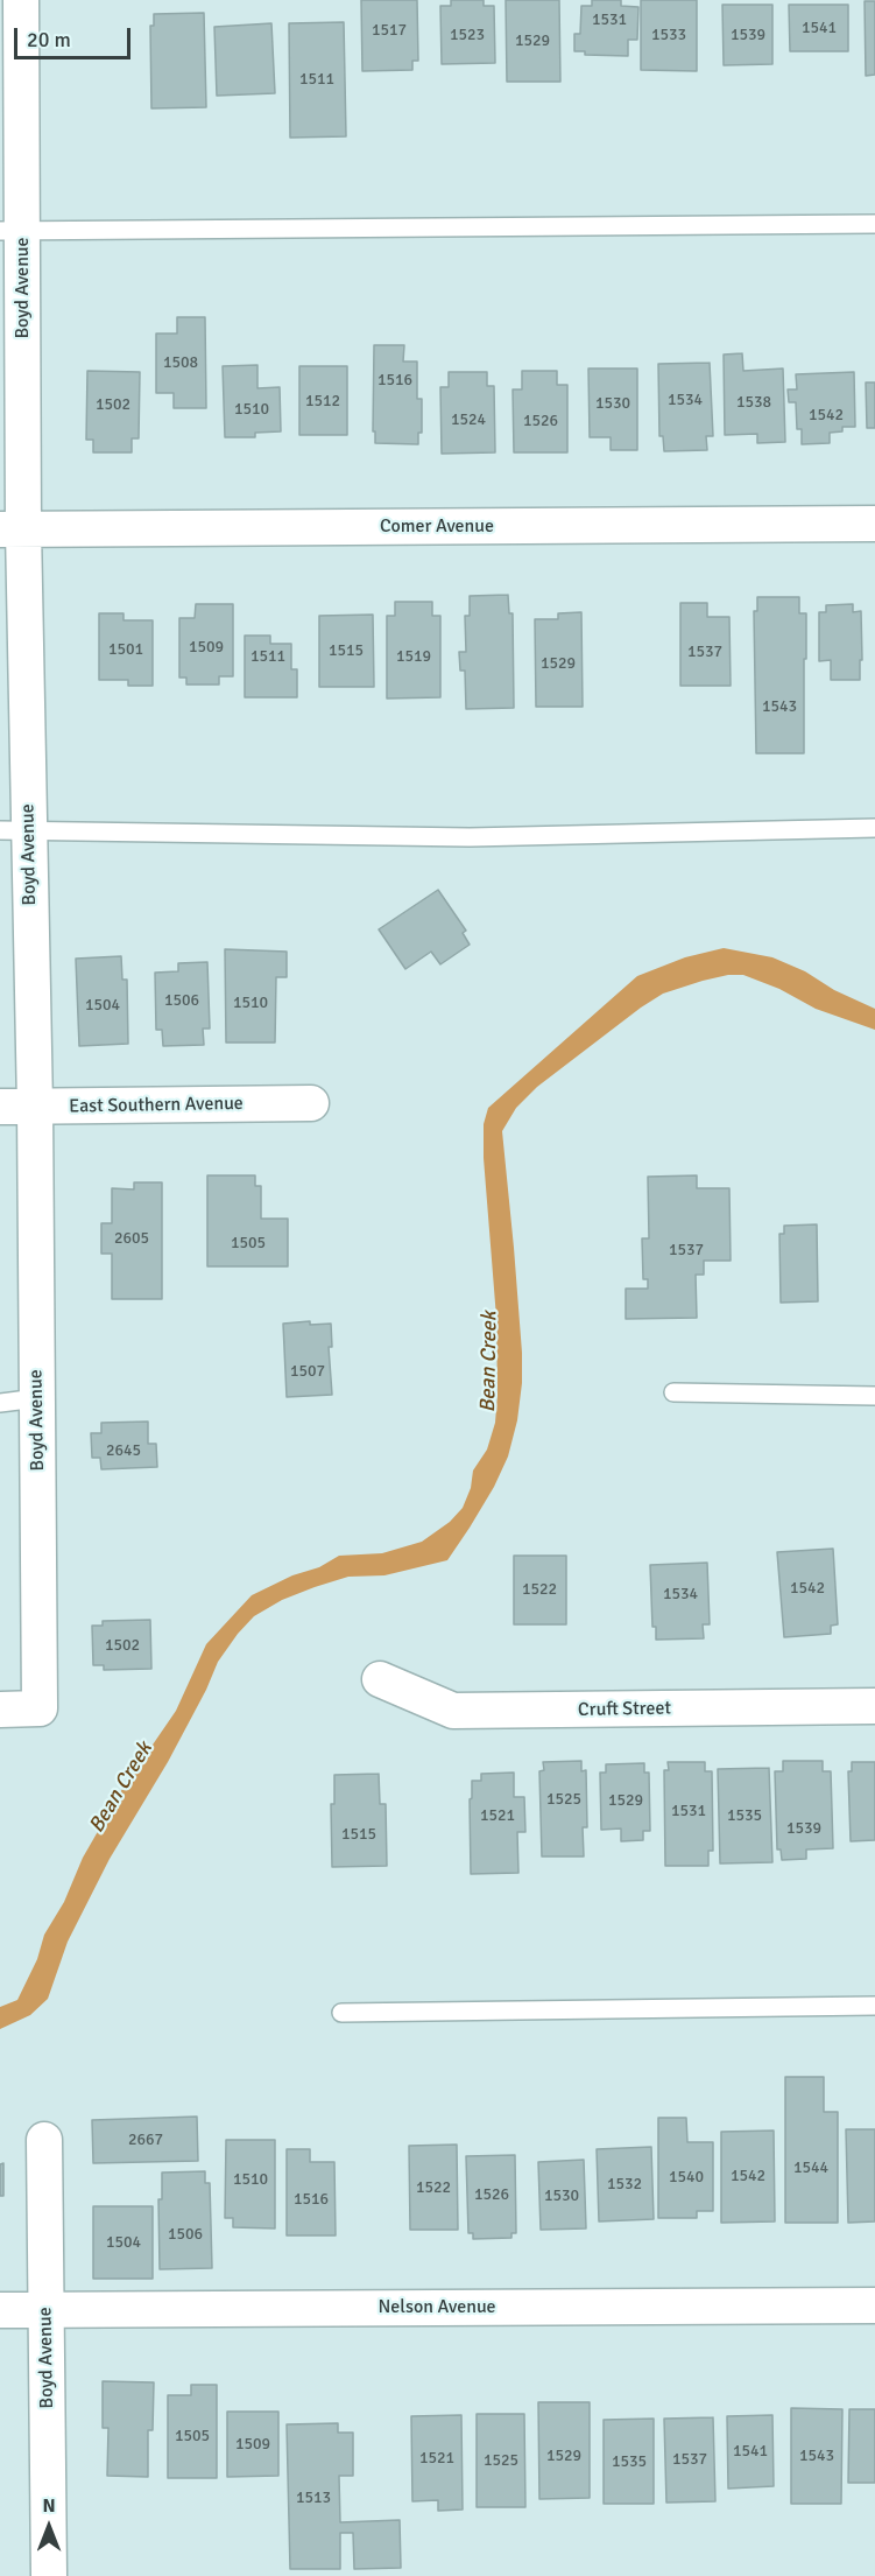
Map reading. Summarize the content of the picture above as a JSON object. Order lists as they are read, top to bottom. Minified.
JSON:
{"streets":{"street":["Boyd Avenue","Comer Avenue","East Southern Avenue","Cruft Street","Nelson Avenue"]},"crossings":[["Boyd Avenue","Comer Avenue"],["Boyd Avenue","East Southern Avenue"],["Boyd Avenue","Nelson Avenue"]],"water":["Bean Creek"],"house_numbers":["1531","1541","1517","1523","1533","1539","1529","1511","1508","1516","1534","1512","1538","1530","1502","1510","1542","1524","1526","1509","1501","1515","1537","1511","1519","1529","1543","1506","1510","1504","2605","1505","1537","1507","2645","1542","1522","1534","1502","1525","1529","1531","1521","1535","1539","1515","2667","1544","1542","1540","1510","1532","1522","1526","1530","1516","1506","1504","1505","1509","1541","1529","1543","1521","1537","1525","1535","1513"],"scale_bar":"20 m","north":"top"}
